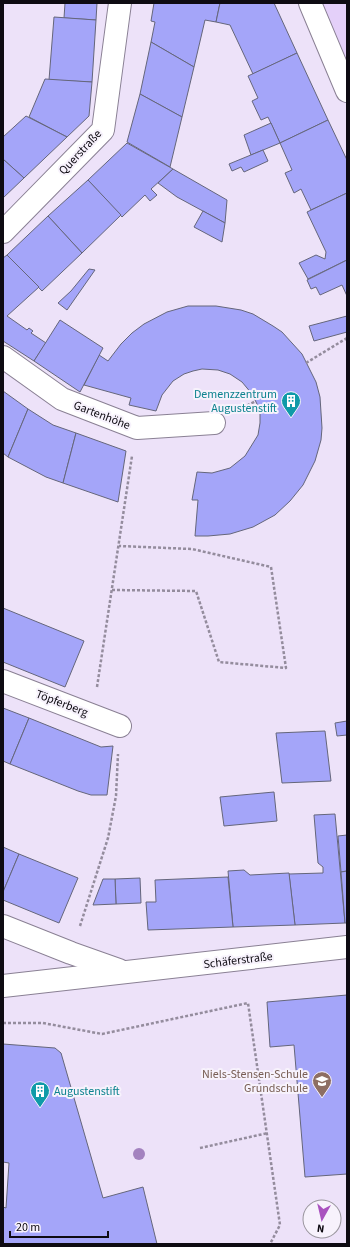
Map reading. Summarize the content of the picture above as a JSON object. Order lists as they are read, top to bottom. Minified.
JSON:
{"streets":{"street":["Querstraße","Gartenhöhe","Töpferberg","Schäferstraße"]},"places":{"building":["Demenzzentrum Augustenstift","Augustenstift"],"school or university":["Niels-Stensen-Schule Grundschule"]},"scale_bar":"20 m","north":"bottom"}
